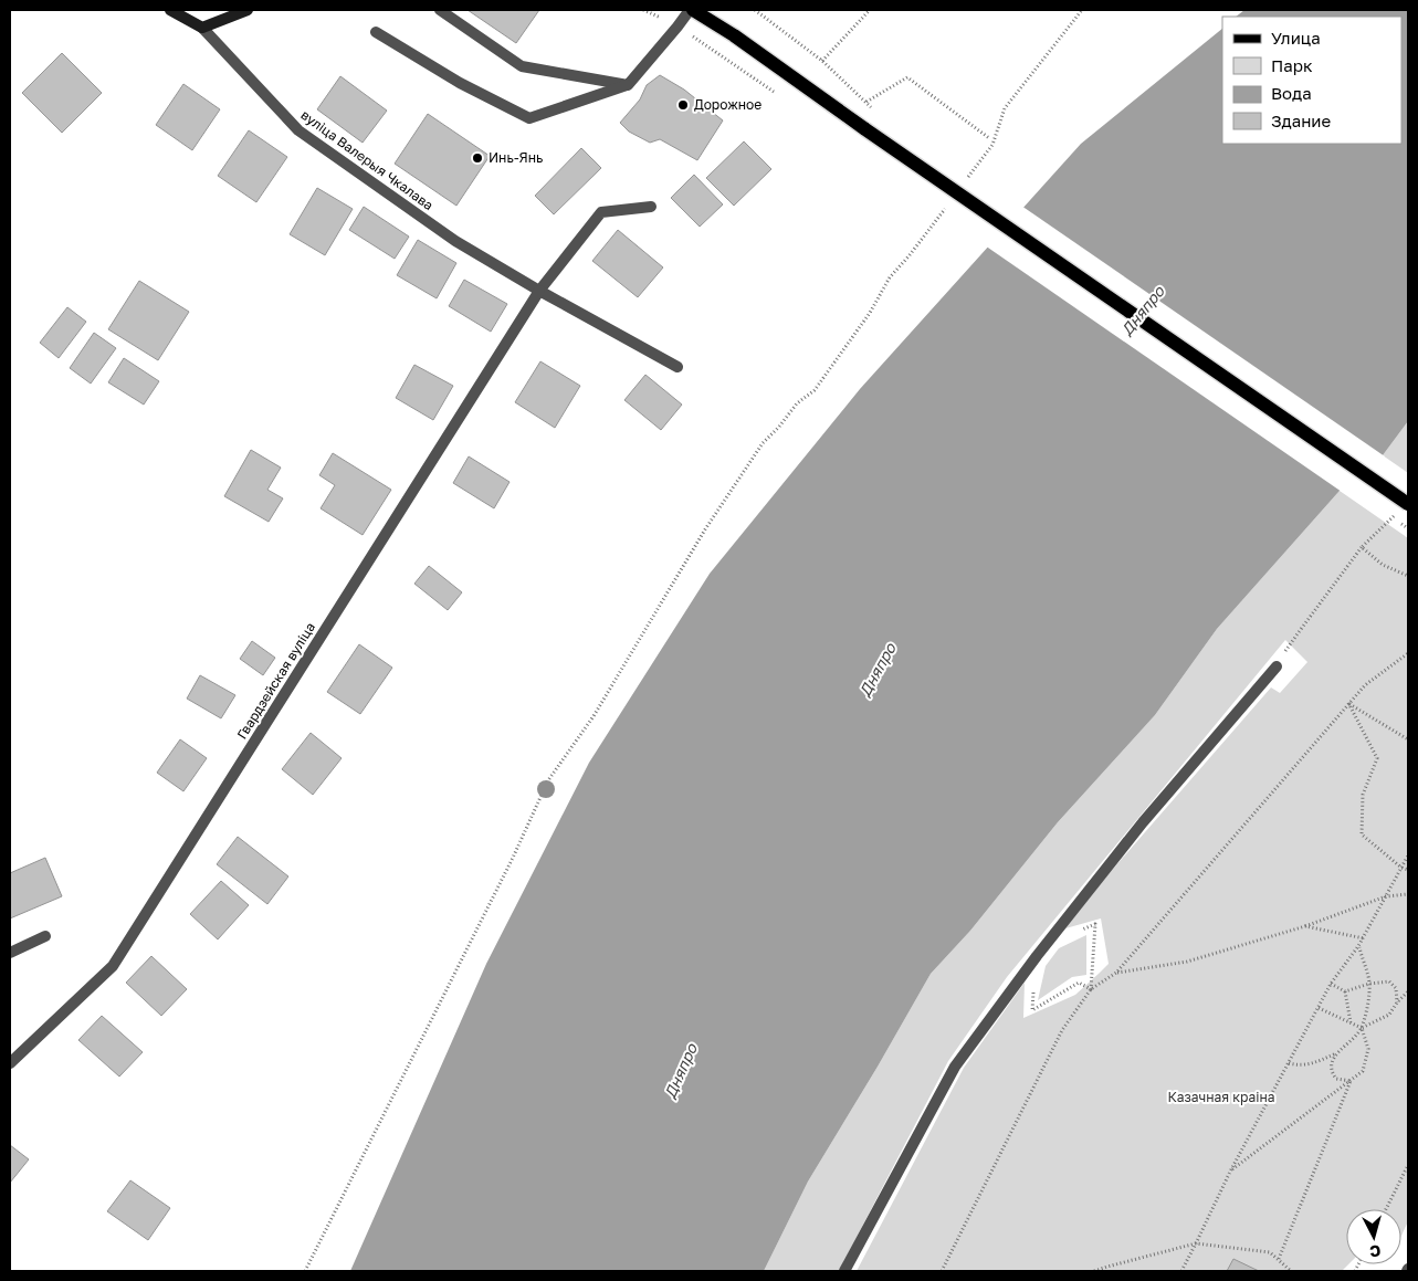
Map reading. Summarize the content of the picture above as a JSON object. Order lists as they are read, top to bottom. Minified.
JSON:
{"streets":{"main road":["вуліца Валерыя Чкалава"],"street":["Гвардзейская вуліца"]},"crossings":[["вуліца Валерыя Чкалава","Гвардзейская вуліца"]],"water":["Дняпро"],"parks":["Казачная краіна"],"places":["Дорожное","Инь-Янь"],"legend":["Улица","Парк","Вода","Здание"],"north":"bottom"}
